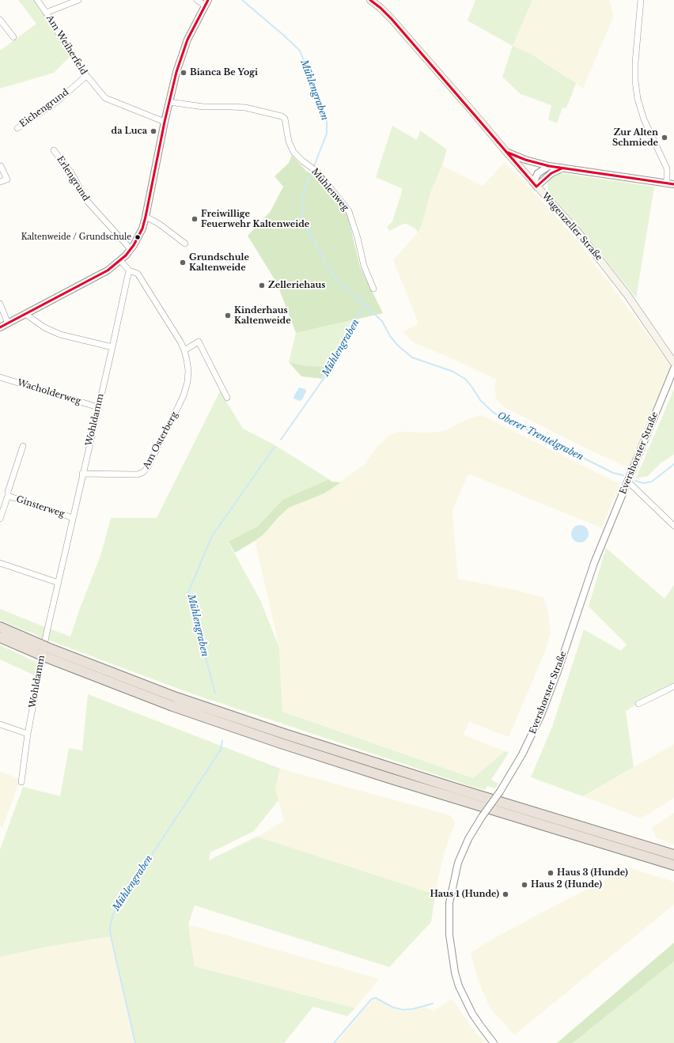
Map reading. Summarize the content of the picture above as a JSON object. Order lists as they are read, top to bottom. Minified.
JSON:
{"streets":{"main road":["Wagenzeller Straße"],"street":["Am Weiherfeld","Eichengrund","Erlengrund","Mühlenweg","Wacholderweg","Wohldamm","Am Osterberg","Evershorster Straße","Ginsterweg"]},"crossings":[["Am Weiherfeld","Eichengrund"],["Wacholderweg","Wohldamm"],["Wohldamm","Am Osterberg"],["Wohldamm","Ginsterweg"]],"water":["Mühlengraben","Oberer Trentelgraben"],"places":["Bianca Be Yogi","da Luca","Zur Alten Schmiede","Freiwillige Feuerwehr Kaltenweide","Kaltenweide / Grundschule","Grundschule Kaltenweide","Zelleriehaus","Kinderhaus Kaltenweide","Haus 3 (Hunde)","Haus 2 (Hunde)","Haus 1 (Hunde)"]}
